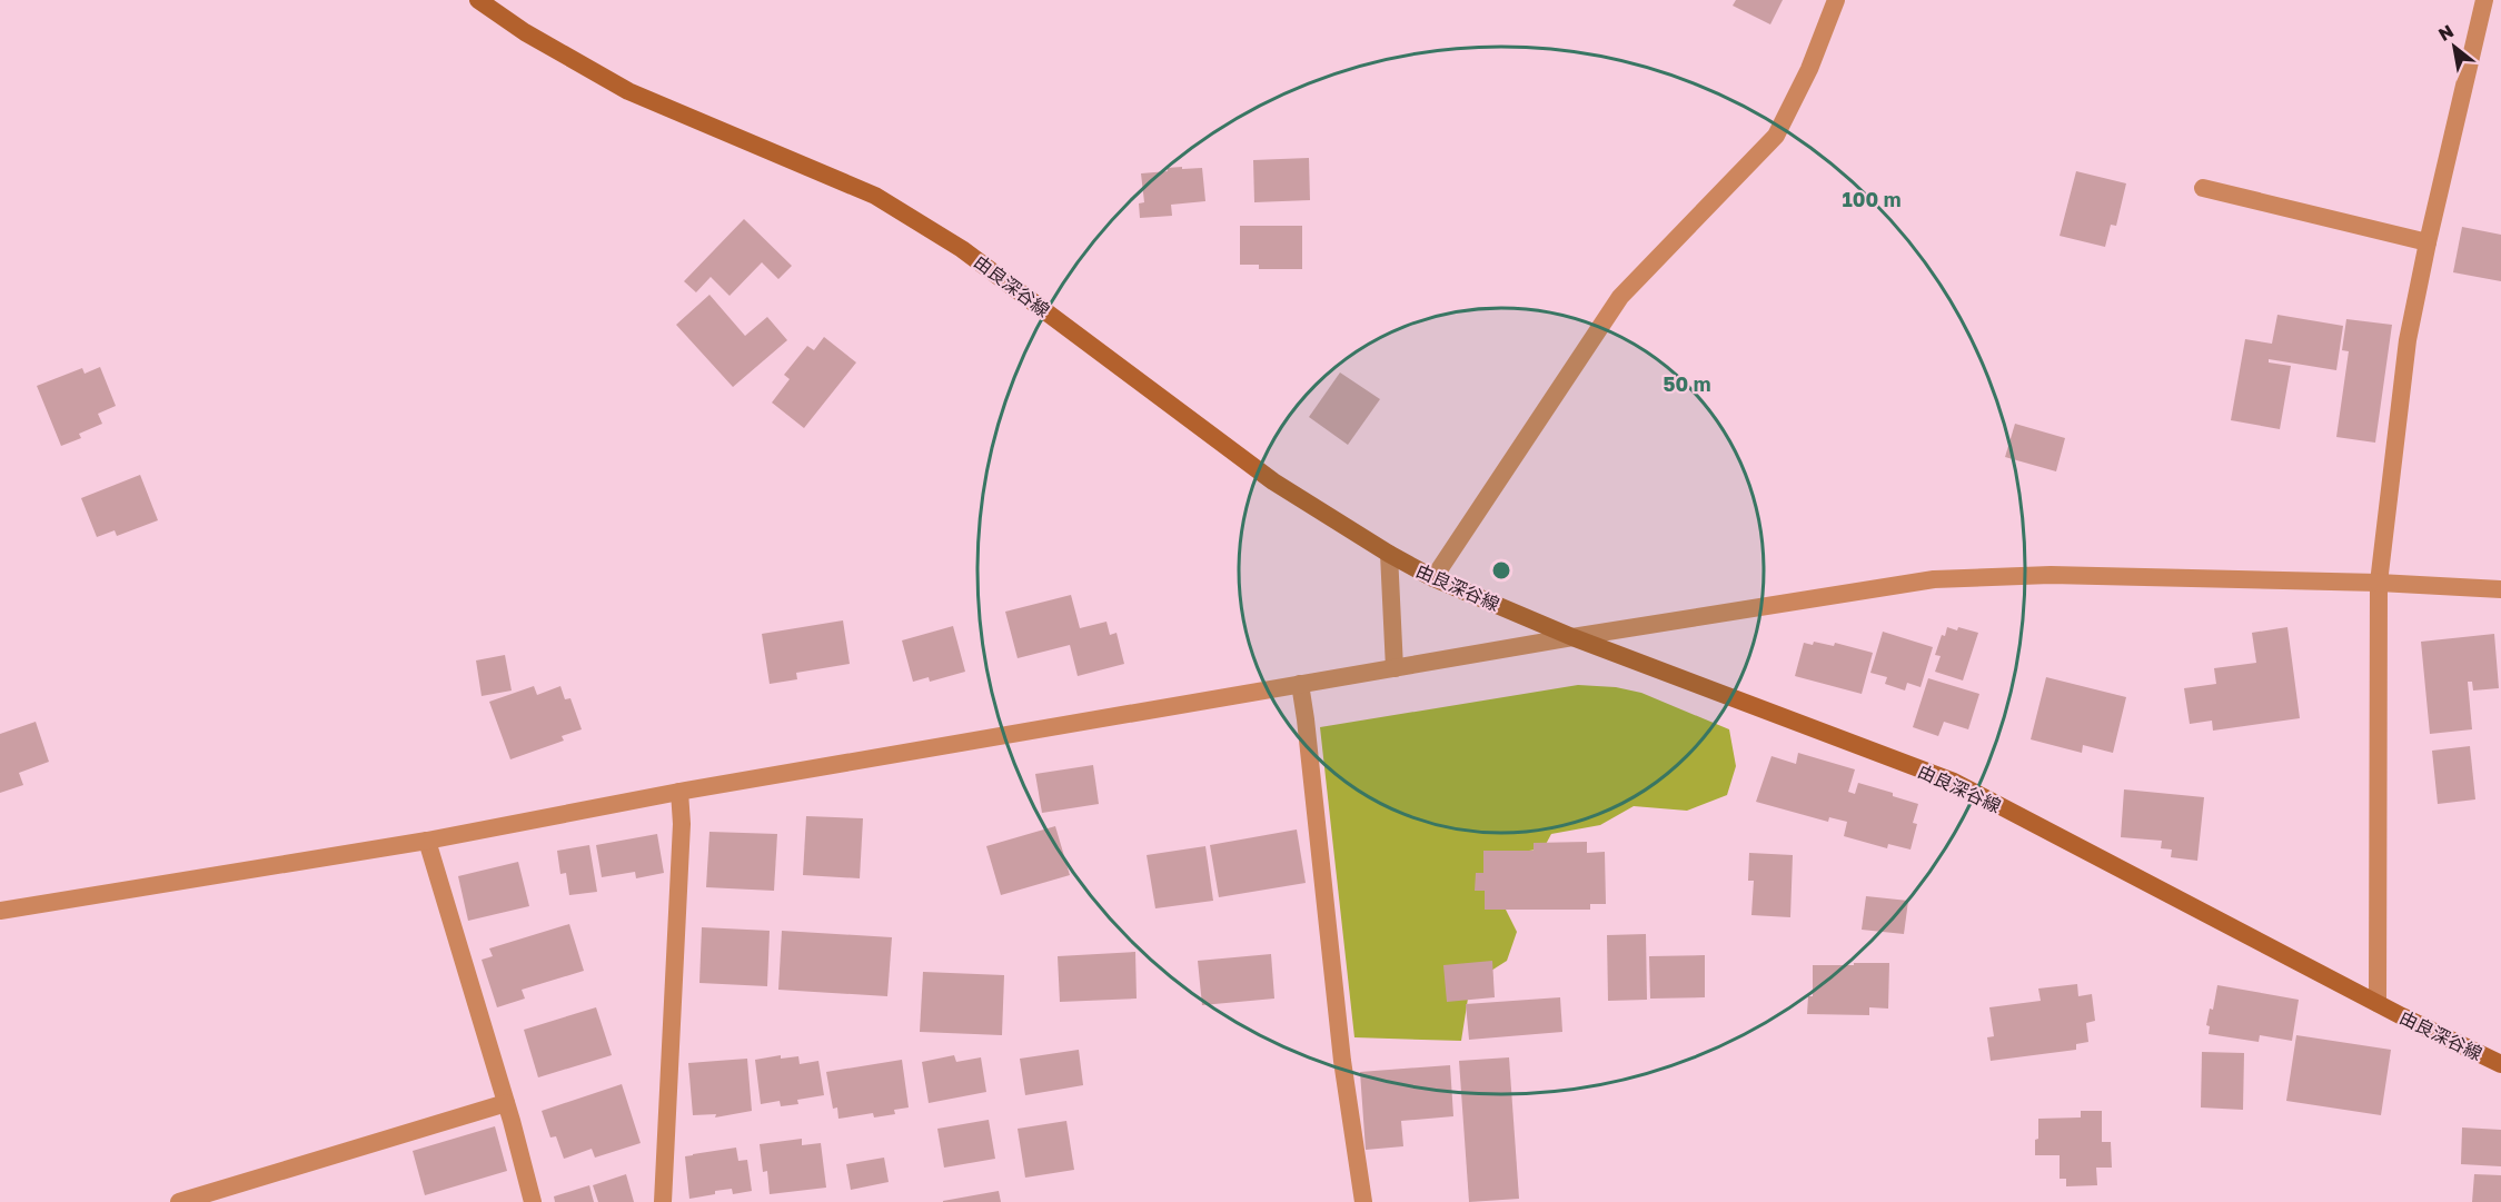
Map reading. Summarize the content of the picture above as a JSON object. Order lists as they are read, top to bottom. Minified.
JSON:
{"streets":{"main road":["由良深谷線"]},"north":"top left","rings":["100 m","50 m"]}
